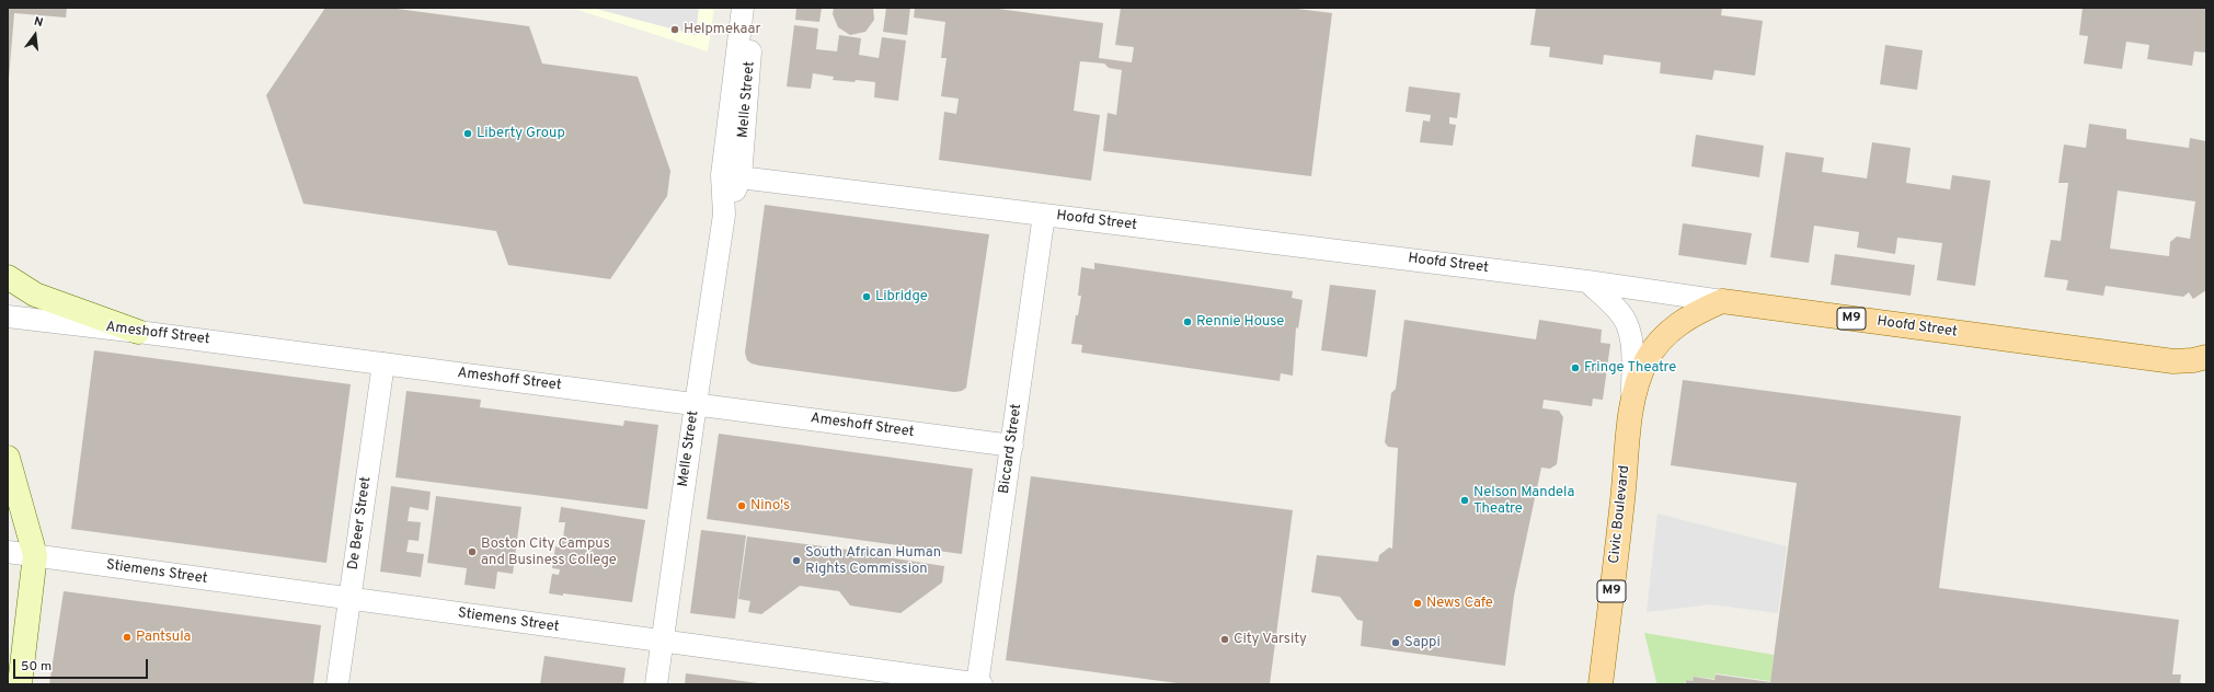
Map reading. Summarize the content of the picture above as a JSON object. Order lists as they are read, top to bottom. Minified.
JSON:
{"streets":{"main road":["Hoofd Street","M9","Civic Boulevard"],"street":["Melle Street","Ameshoff Street","Biccard Street","De Beer Street","Stiemens Street"]},"crossings":[["Melle Street","Hoofd Street"],["Melle Street","Ameshoff Street"],["Melle Street","Stiemens Street"],["Hoofd Street","M9"],["Hoofd Street","Biccard Street"],["Hoofd Street","Civic Boulevard"],["Ameshoff Street","Biccard Street"],["Ameshoff Street","De Beer Street"],["Biccard Street","Stiemens Street"],["De Beer Street","Stiemens Street"]],"places":["Helpmekaar","Liberty Group","Libridge","Rennie House","Fringe Theatre","Nelson Mandela Theatre","Nino's","Boston City Campus and Business College","South African Human Rights Commission","News Cafe","Pantsula","City Varsity","Sappi"],"scale_bar":"50 m","north":"top"}
